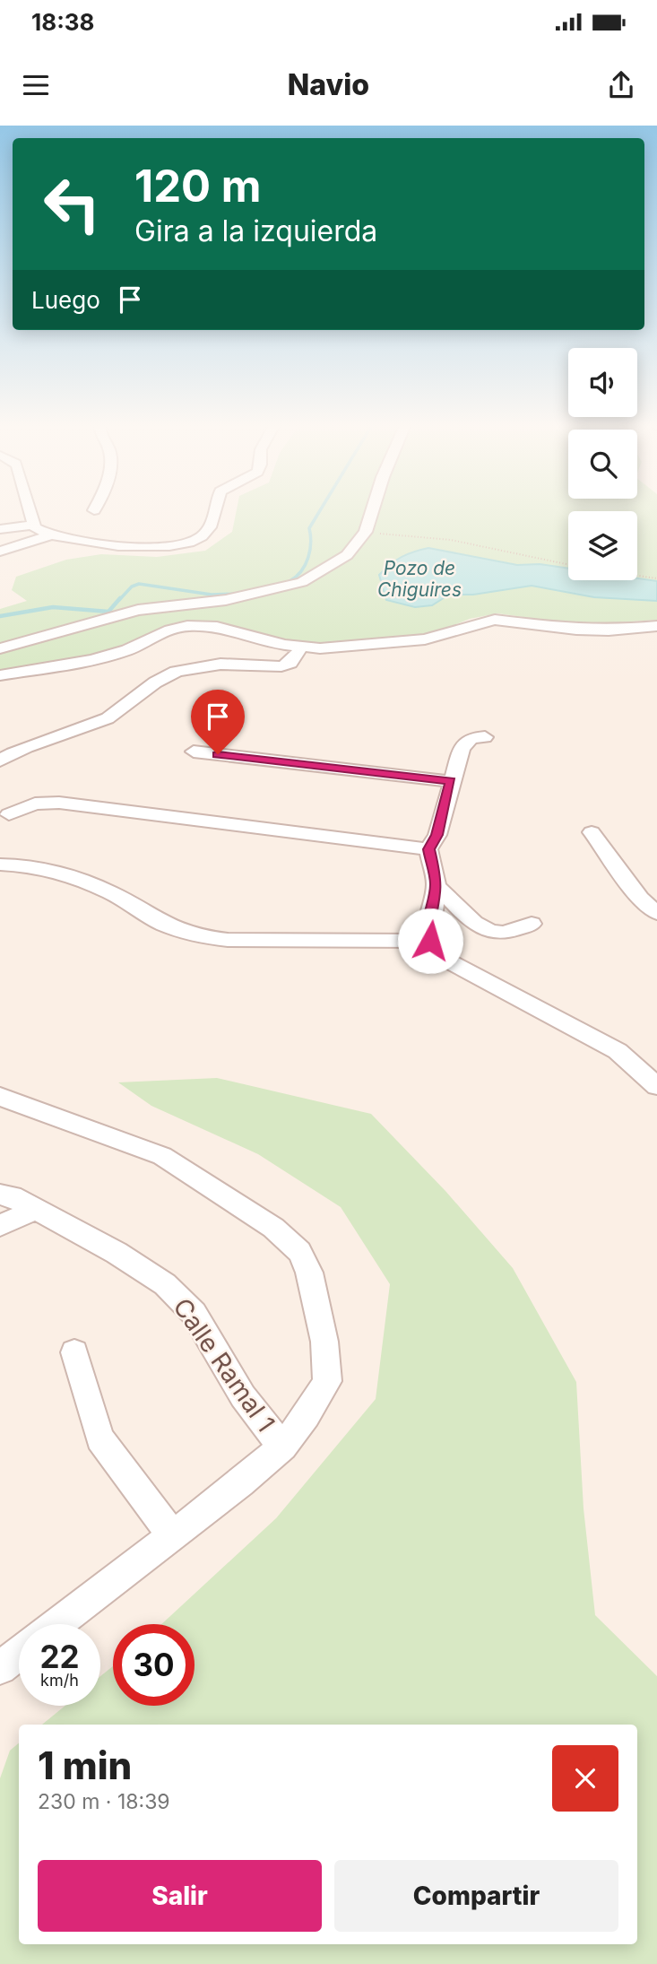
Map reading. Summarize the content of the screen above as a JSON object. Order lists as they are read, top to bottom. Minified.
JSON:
{"streets":{"street":["Calle Ramal 1"]},"water":["Pozo de Chiguires"],"page":{"status":"18:38","header":"Navio","turn":["120 m","Gira a la izquierda"],"then":"Luego","speed":"22 km/h","limit":"30","heading":["1 min","230 m · 18:39"],"buttons":["Salir","Compartir"]}}
